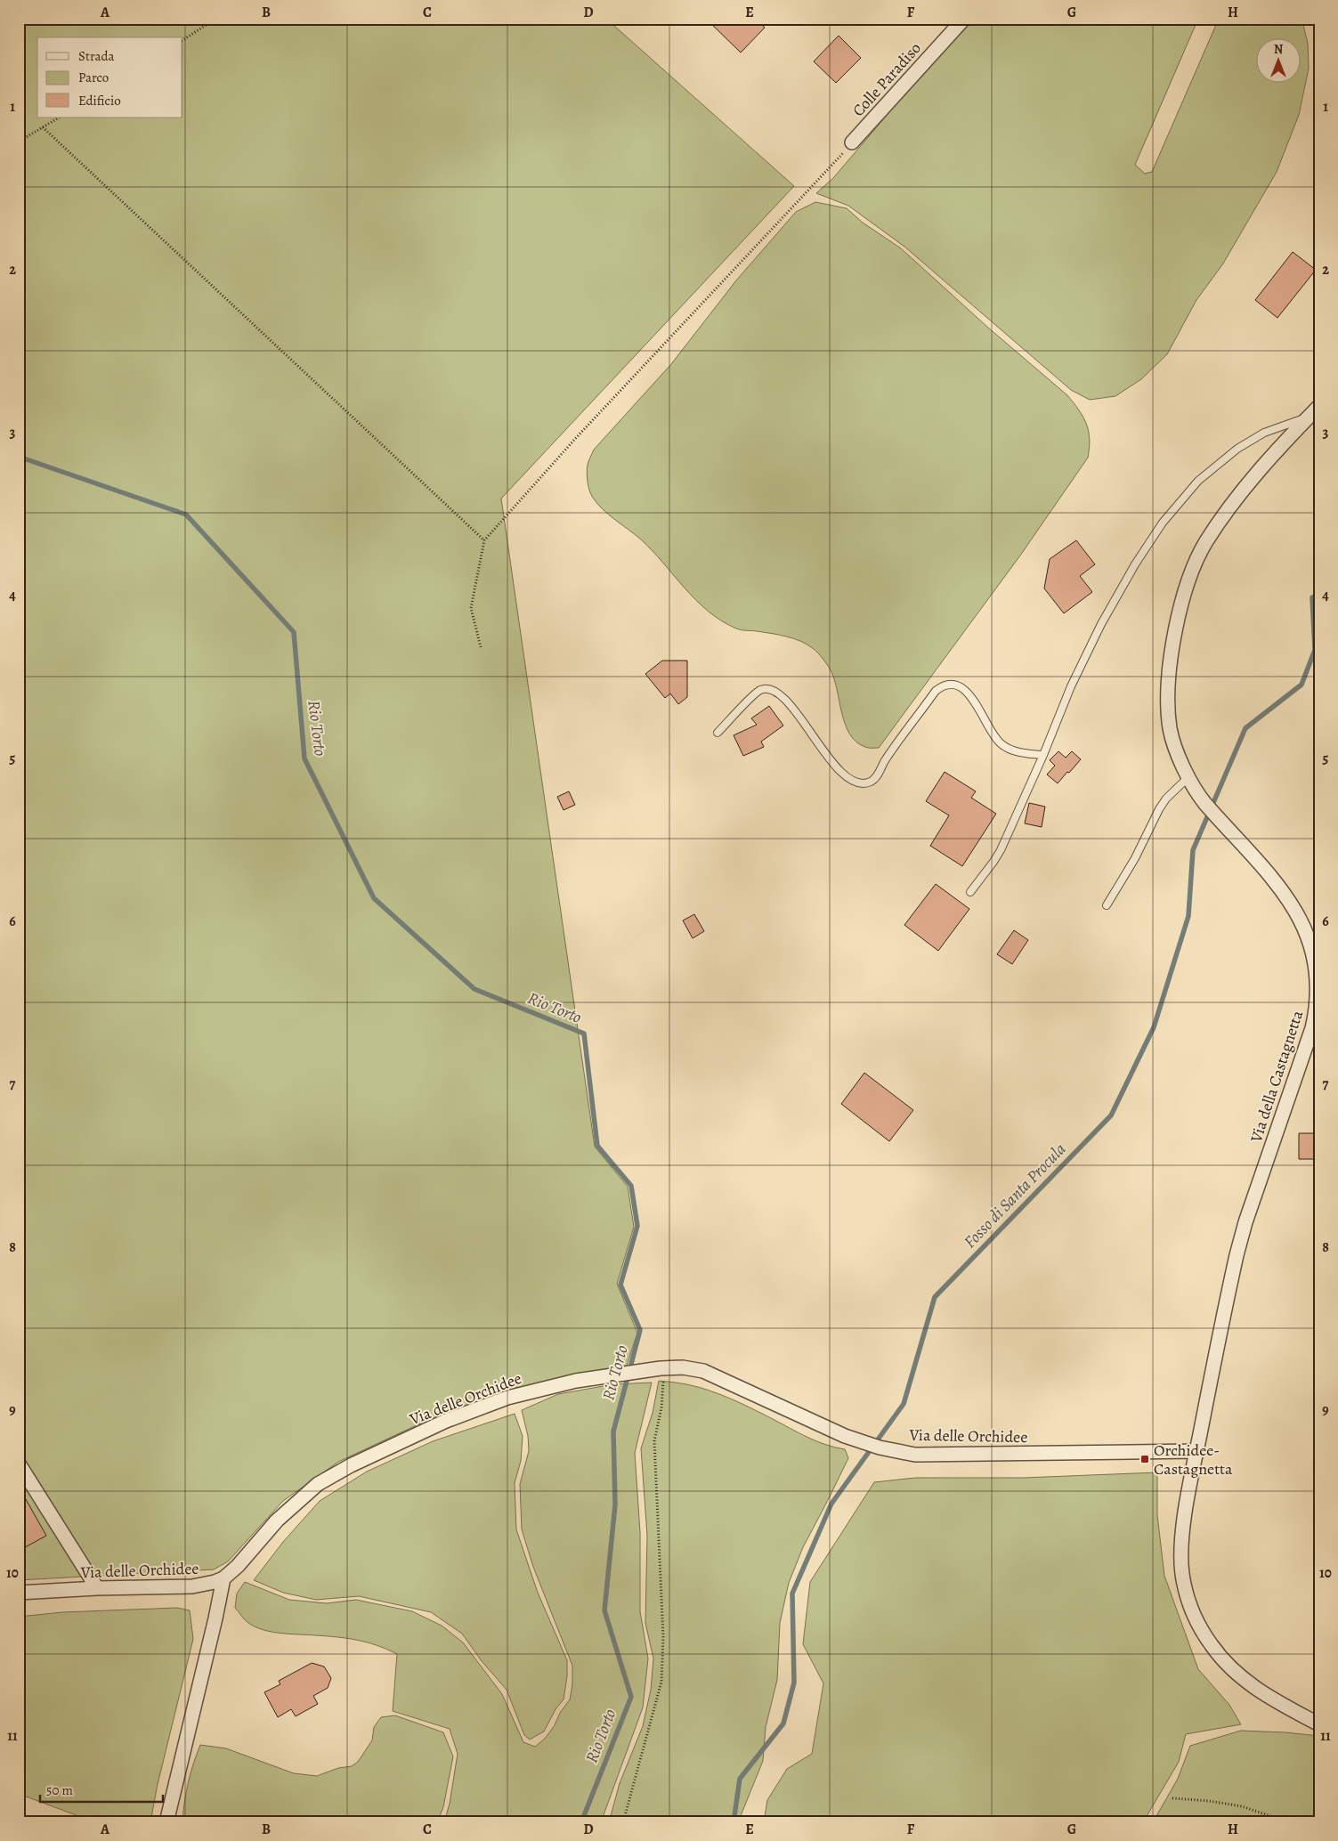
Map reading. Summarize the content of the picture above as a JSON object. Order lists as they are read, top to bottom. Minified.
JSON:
{"streets":{"street":["Colle Paradiso","Via della Castagnetta","Via delle Orchidee"]},"crossings":[["Via della Castagnetta","Via delle Orchidee"]],"water":["Rio Torto","Fosso di Santa Procula"],"places":{"transit":["Orchidee- Castagnetta"]},"legend":["Strada","Parco","Edificio"],"scale_bar":"50 m","north":"top","grid":{"columns":["A","B","C","D","E","F","G","H"],"rows":["1","2","3","4","5","6","7","8","9","10","11"]}}
